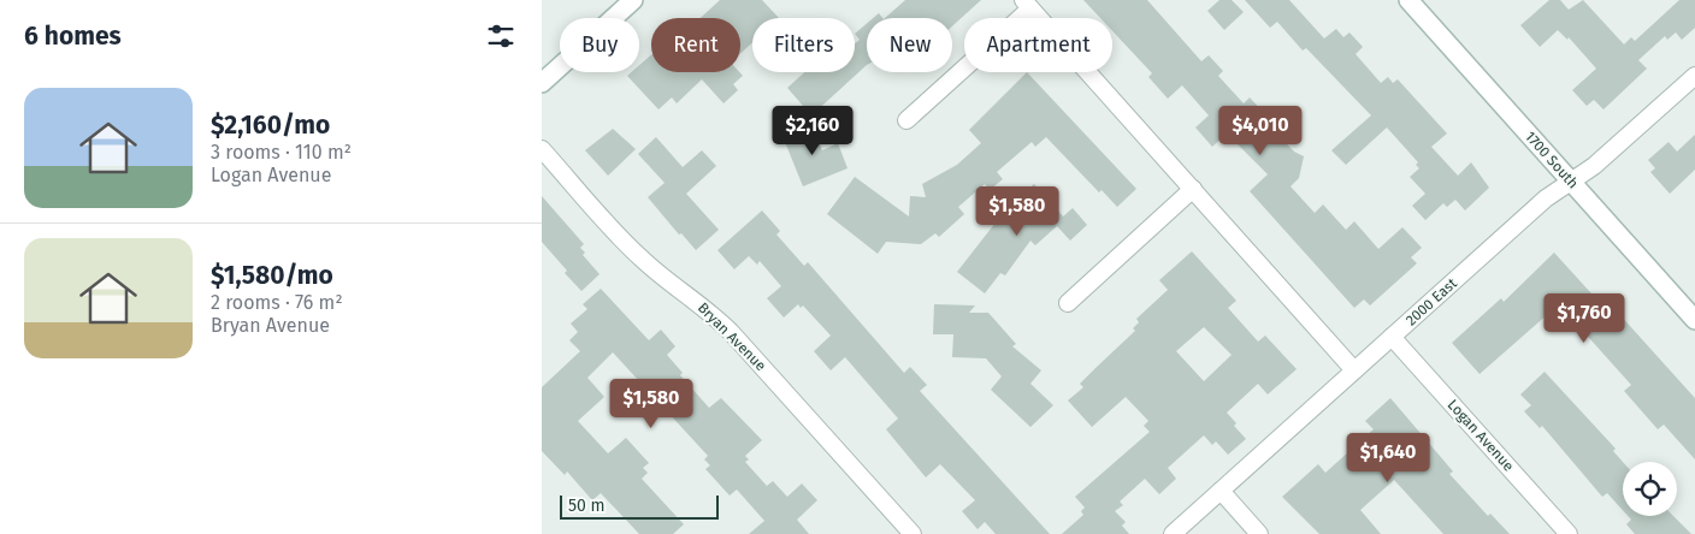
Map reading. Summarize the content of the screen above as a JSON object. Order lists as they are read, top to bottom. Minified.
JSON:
{"streets":{"street":["1700 South","2000 East","Bryan Avenue","Logan Avenue"]},"crossings":[["1700 South","2000 East"],["2000 East","Logan Avenue"]],"scale_bar":"50 m","page":{"heading":"6 homes","chip":["Buy","Rent","Filters","New","Apartment"],"list":[{"name":"$2,160/mo","note":"3 rooms · 110 m² · Logan Avenue"},{"name":"$1,580/mo","note":"2 rooms · 76 m² · Bryan Avenue"}],"price":["$2,160","$4,010","$1,580","$1,760","$1,580","$1,640"],"scale":"50 m"}}
